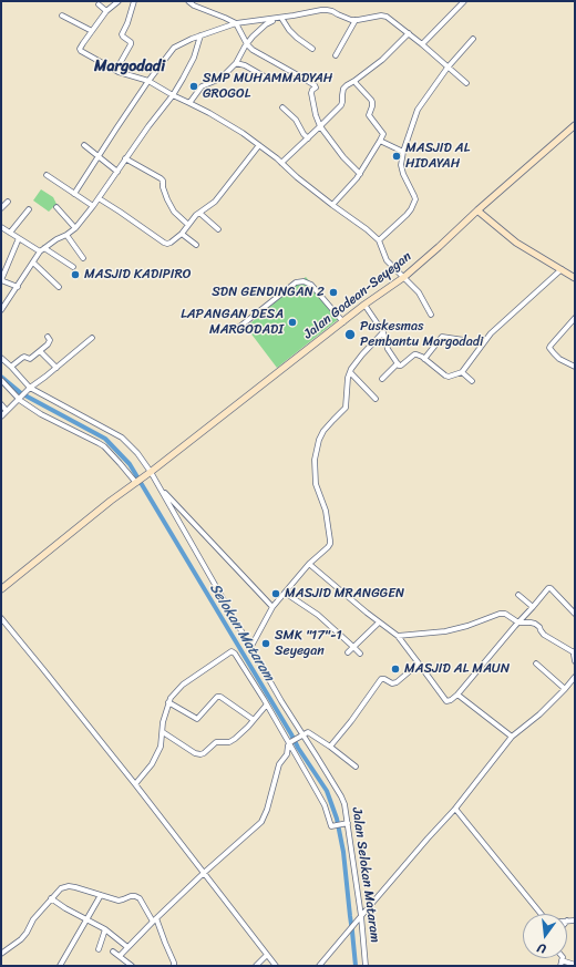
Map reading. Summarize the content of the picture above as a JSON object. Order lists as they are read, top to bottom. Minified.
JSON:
{"streets":{"main road":["Jalan Godean-Seyegan"],"street":["Jalan Selokan Mataram"]},"crossings":[["Jalan Godean-Seyegan","Jalan Selokan Mataram"]],"districts":["Margodadi"],"water":["Selokan Mataram"],"places":["SMP MUHAMMADYAH GROGOL","MASJID AL HIDAYAH","MASJID KADIPIRO","SDN GENDINGAN 2","LAPANGAN DESA MARGODADI","Puskesmas Pembantu Margodadi","MASJID MRANGGEN","SMK \"17\"-1 Seyegan","MASJID AL MAUN"],"north":"bottom"}
